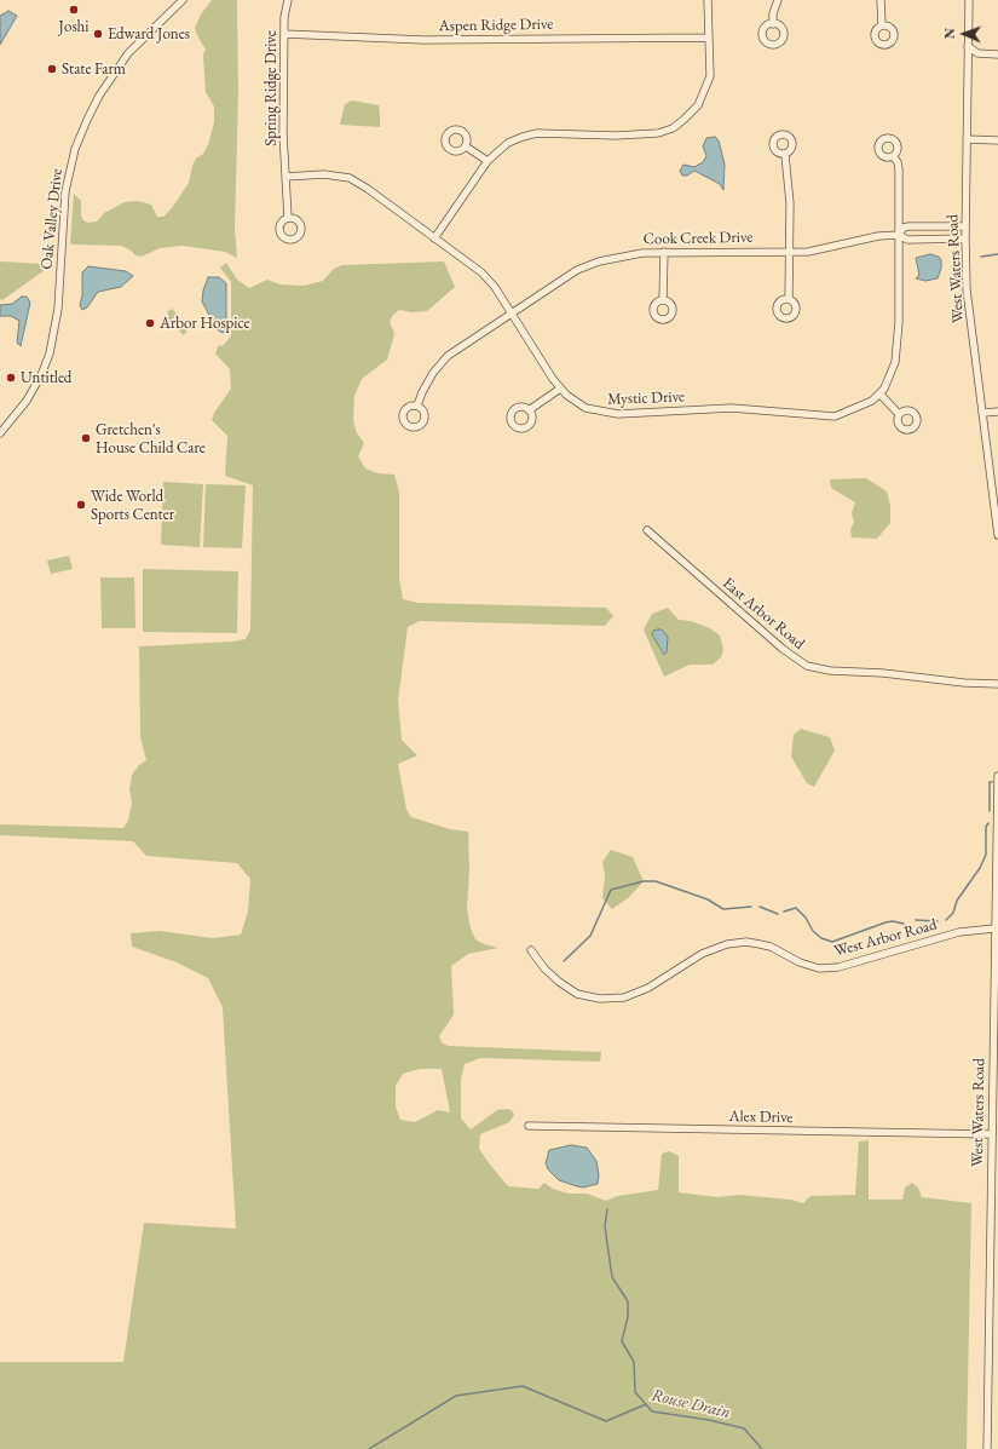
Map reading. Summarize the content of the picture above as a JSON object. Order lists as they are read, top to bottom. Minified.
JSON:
{"streets":{"street":["Aspen Ridge Drive","Spring Ridge Drive","Oak Valley Drive","Cook Creek Drive","West Waters Road","Mystic Drive","East Arbor Road","West Arbor Road","Alex Drive"]},"crossings":[["Aspen Ridge Drive","Spring Ridge Drive"],["Spring Ridge Drive","Mystic Drive"],["Cook Creek Drive","West Waters Road"],["Cook Creek Drive","Mystic Drive"],["West Waters Road","West Arbor Road"],["West Waters Road","Alex Drive"]],"water":["Rouse Drain"],"places":["Joshi","Edward Jones","State Farm","Arbor Hospice","Untitled","Gretchen's House Child Care","Wide World Sports Center"],"north":"left"}
